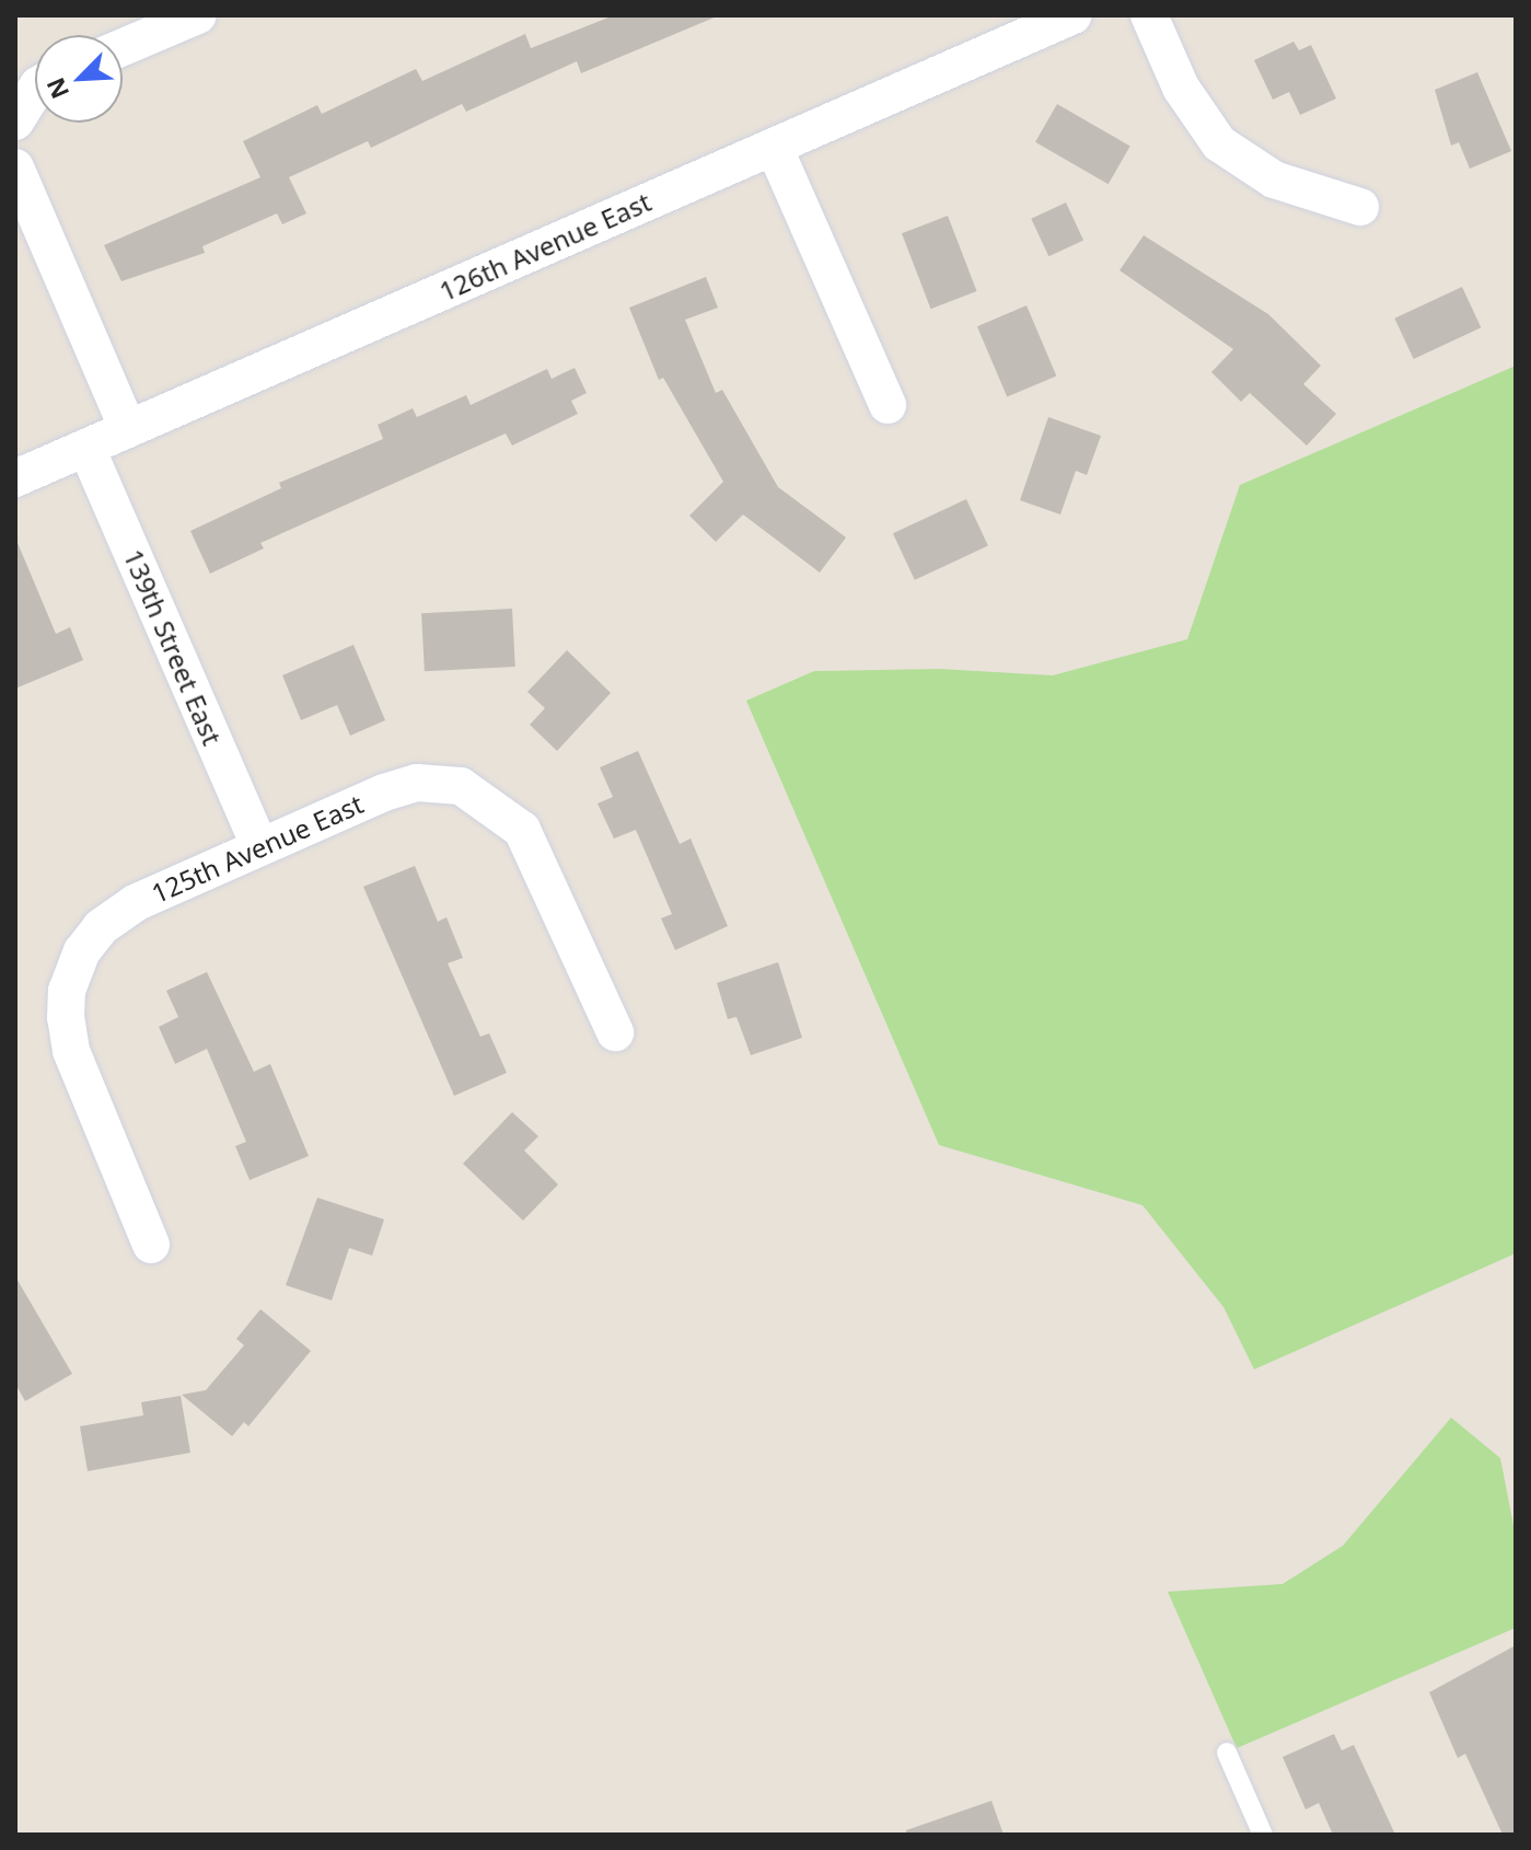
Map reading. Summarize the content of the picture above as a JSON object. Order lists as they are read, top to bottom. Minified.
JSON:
{"streets":{"street":["126th Avenue East","139th Street East","125th Avenue East"]},"crossings":[["126th Avenue East","139th Street East"],["139th Street East","125th Avenue East"]],"north":"bottom left"}
